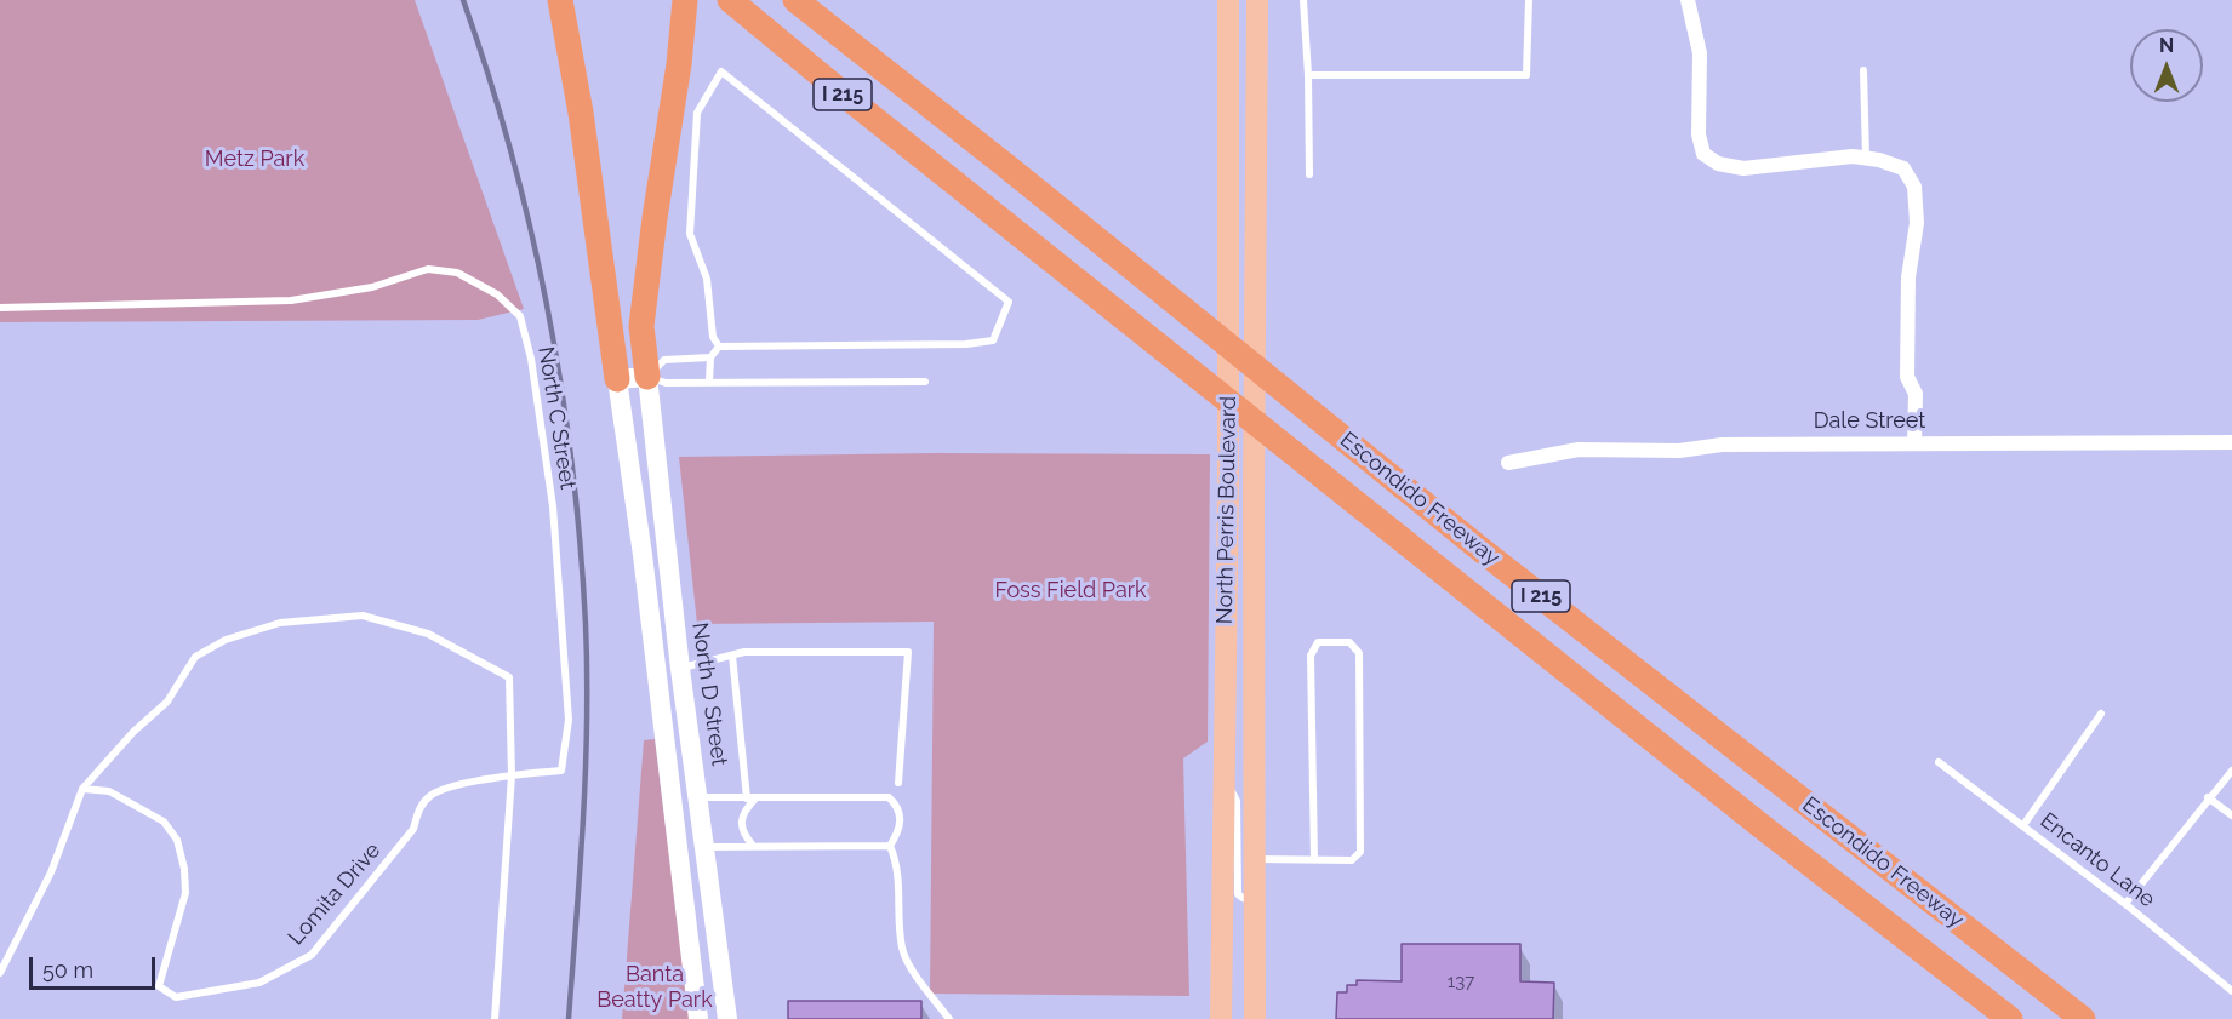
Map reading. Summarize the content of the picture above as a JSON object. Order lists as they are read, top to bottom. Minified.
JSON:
{"streets":{"highway":["I 215","Escondido Freeway"],"main road":["North Perris Boulevard","North D Street"],"street":["Dale Street"],"lane":["North C Street","Encanto Lane","Lomita Drive"]},"crossings":[["North C Street","Lomita Drive"]],"parks":["Metz Park","Foss Field Park","Banta Beatty Park"],"house_numbers":["137"],"scale_bar":"50 m","north":"top"}
